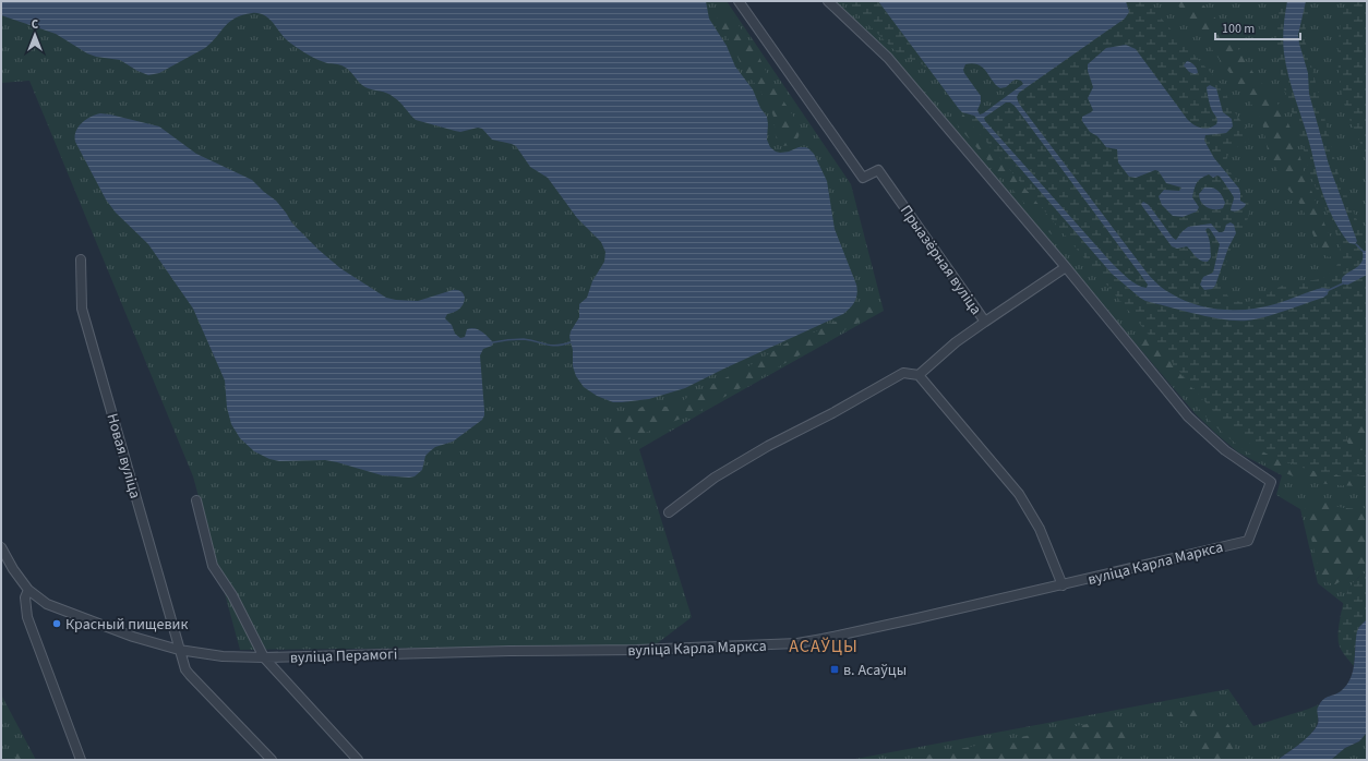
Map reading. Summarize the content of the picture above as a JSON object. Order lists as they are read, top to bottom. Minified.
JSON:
{"streets":{"street":["Прыазёрная вуліца","Новая вуліца","вуліца Карла Маркса","вуліца Перамогі"]},"crossings":[["Новая вуліца","вуліца Перамогі"],["вуліца Карла Маркса","вуліца Перамогі"]],"districts":["АСАЎЦЫ"],"places":{"other":["Красный пищевик"],"transit":["в. Асаўцы"]},"scale_bar":"100 m","north":"top"}
